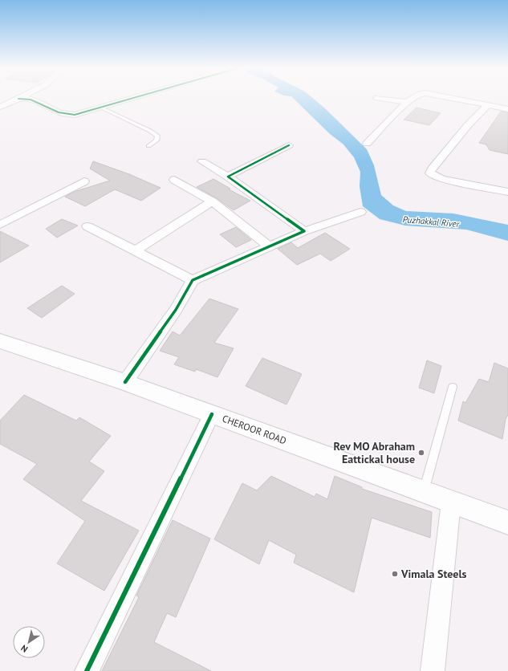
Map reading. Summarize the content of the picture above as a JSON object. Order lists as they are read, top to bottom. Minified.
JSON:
{"streets":{"main road":["CHEROOR ROAD"]},"water":["Puzhakkal River"],"places":["Rev MO Abraham Eattickal house","Vimala Steels"],"north":"bottom left"}
